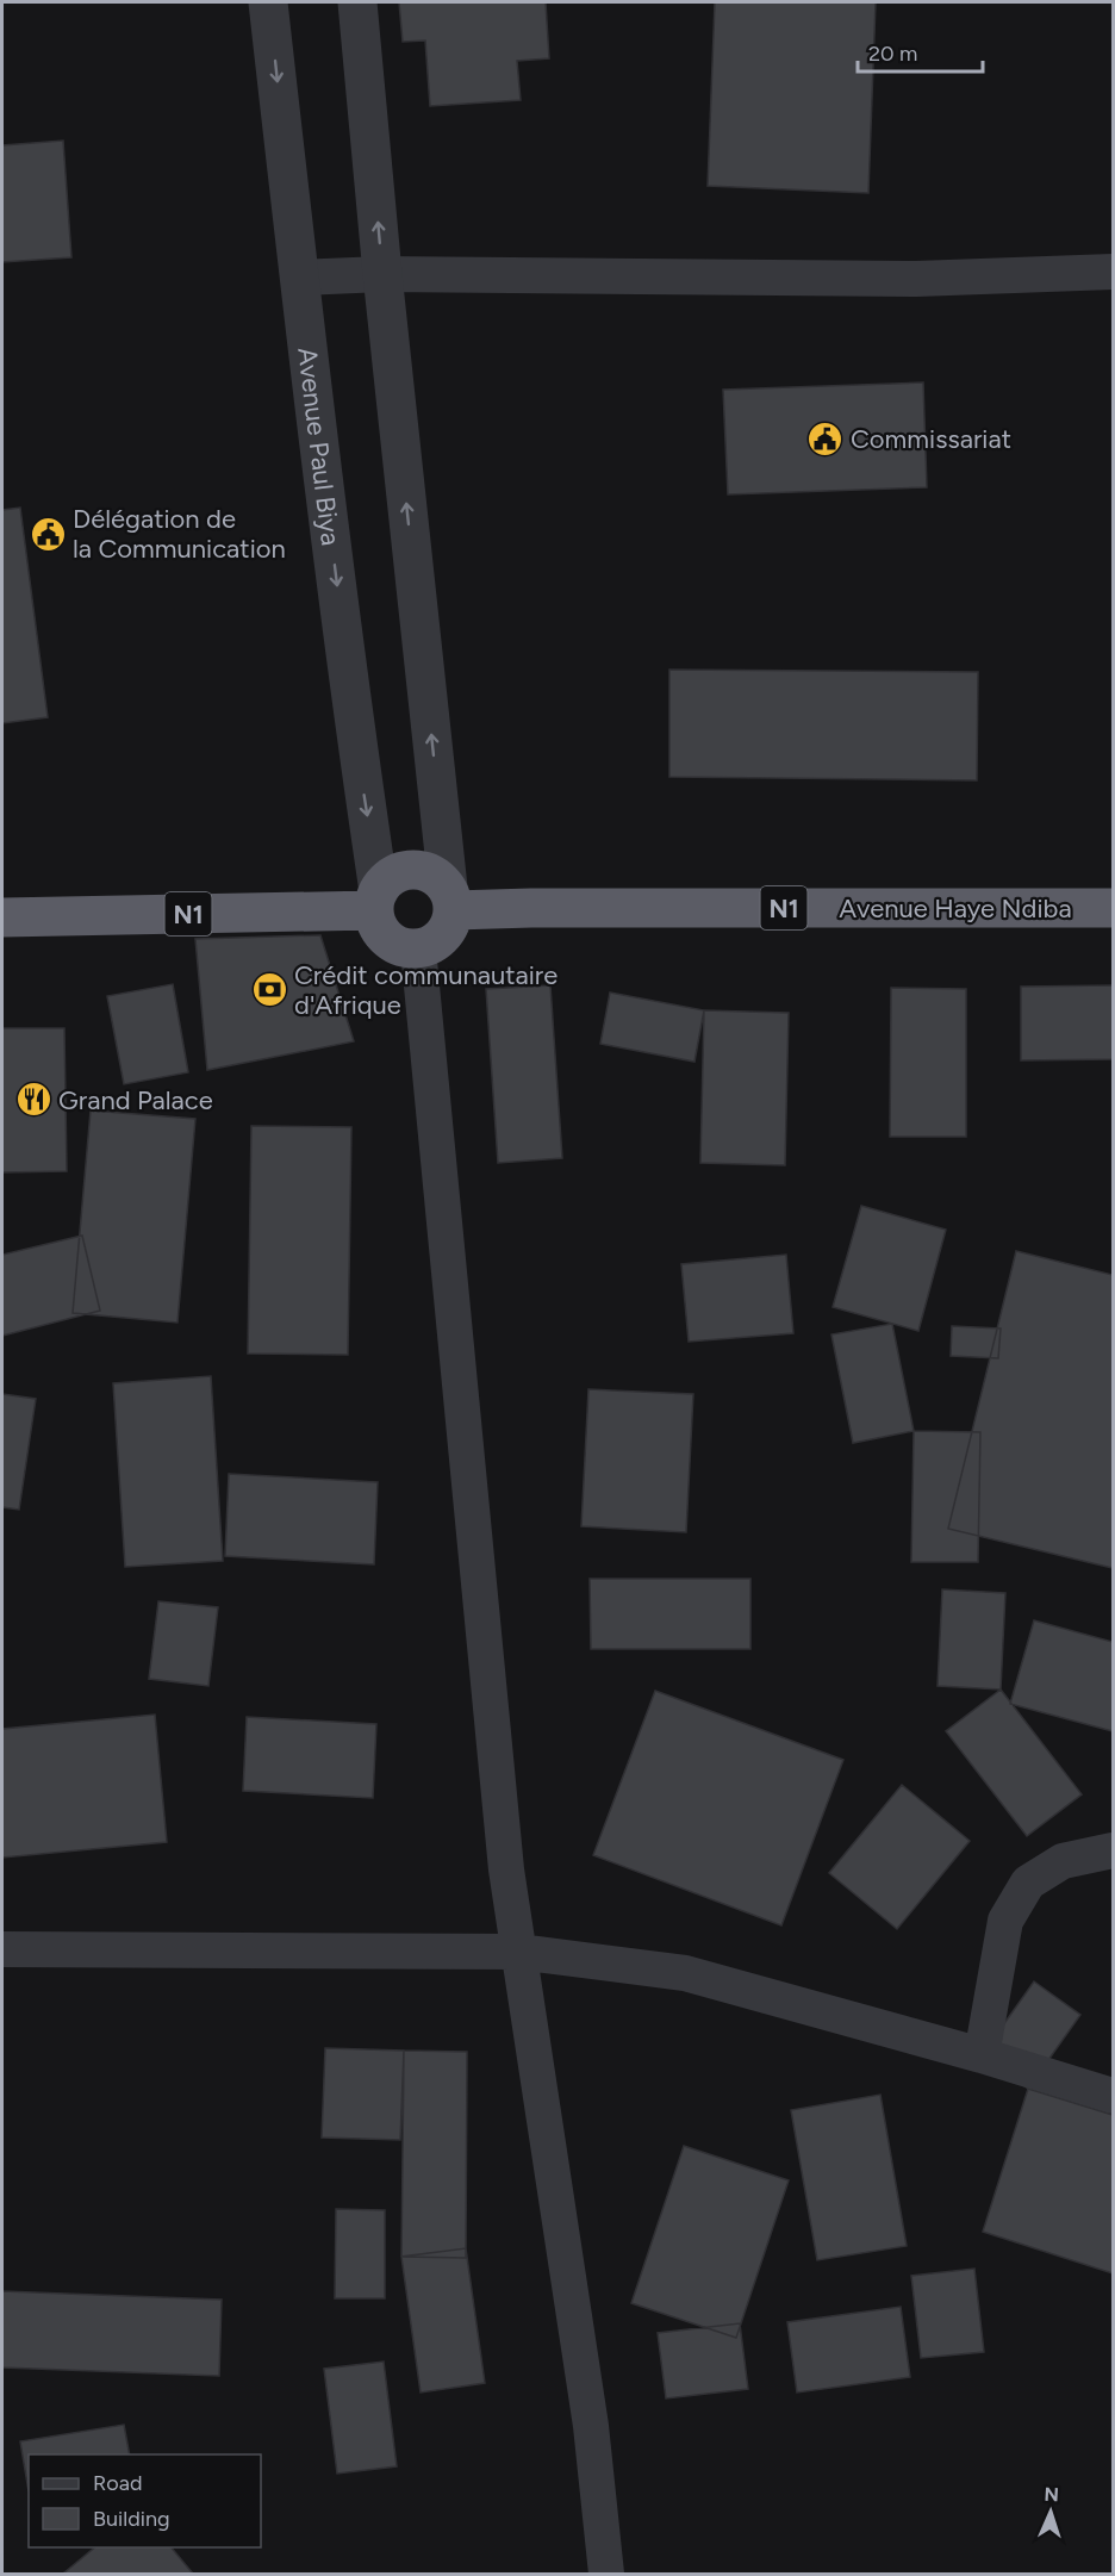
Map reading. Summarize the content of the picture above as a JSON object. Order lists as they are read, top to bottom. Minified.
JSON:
{"streets":{"highway":["N1","Avenue Haye Ndiba"],"street":["Avenue Paul Biya"]},"crossings":[["Avenue Paul Biya","N1"],["Avenue Paul Biya","Avenue Haye Ndiba"],["N1","Avenue Haye Ndiba"]],"places":{"public building":["Commissariat","Délégation de la Communication"],"bank":["Crédit communautaire d'Afrique"],"restaurant":["Grand Palace"]},"legend":["Road","Building"],"scale_bar":"20 m","north":"top"}
